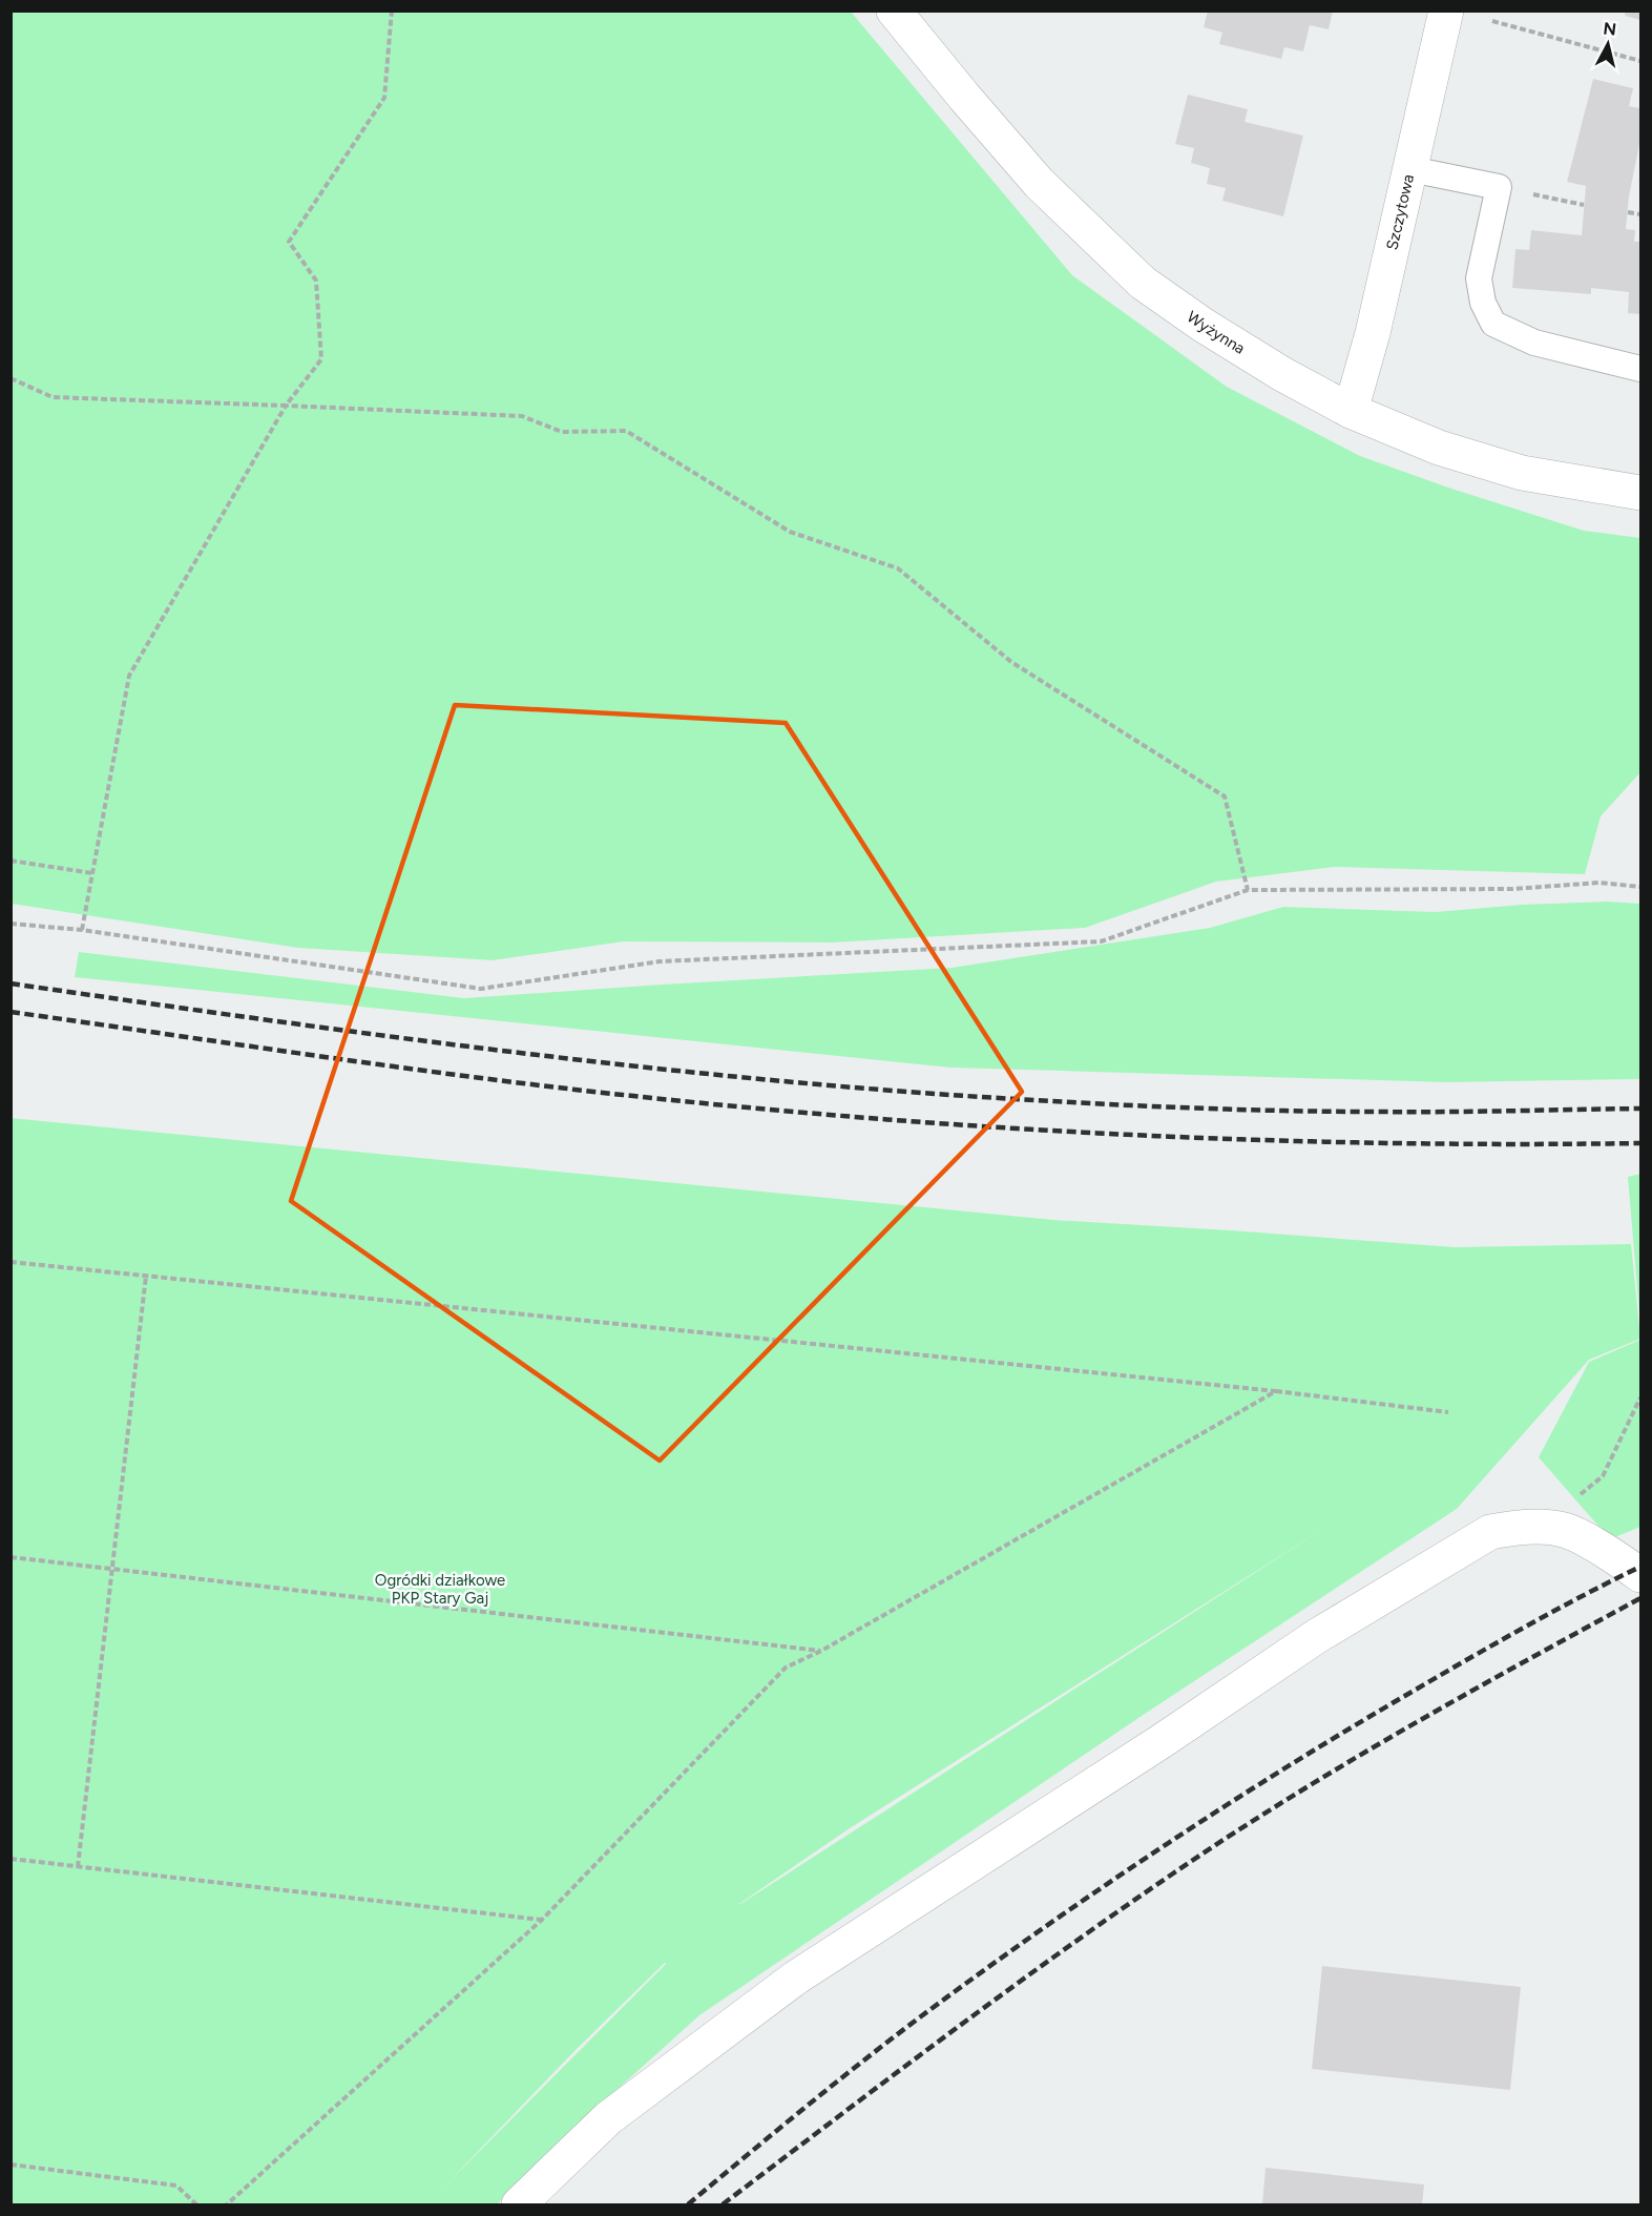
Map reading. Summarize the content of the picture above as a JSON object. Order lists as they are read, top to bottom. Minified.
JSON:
{"streets":{"street":["Szczytowa","Wyżynna"]},"crossings":[["Szczytowa","Wyżynna"]],"parks":["Ogródki działkowe PKP Stary Gaj"],"north":"top"}
